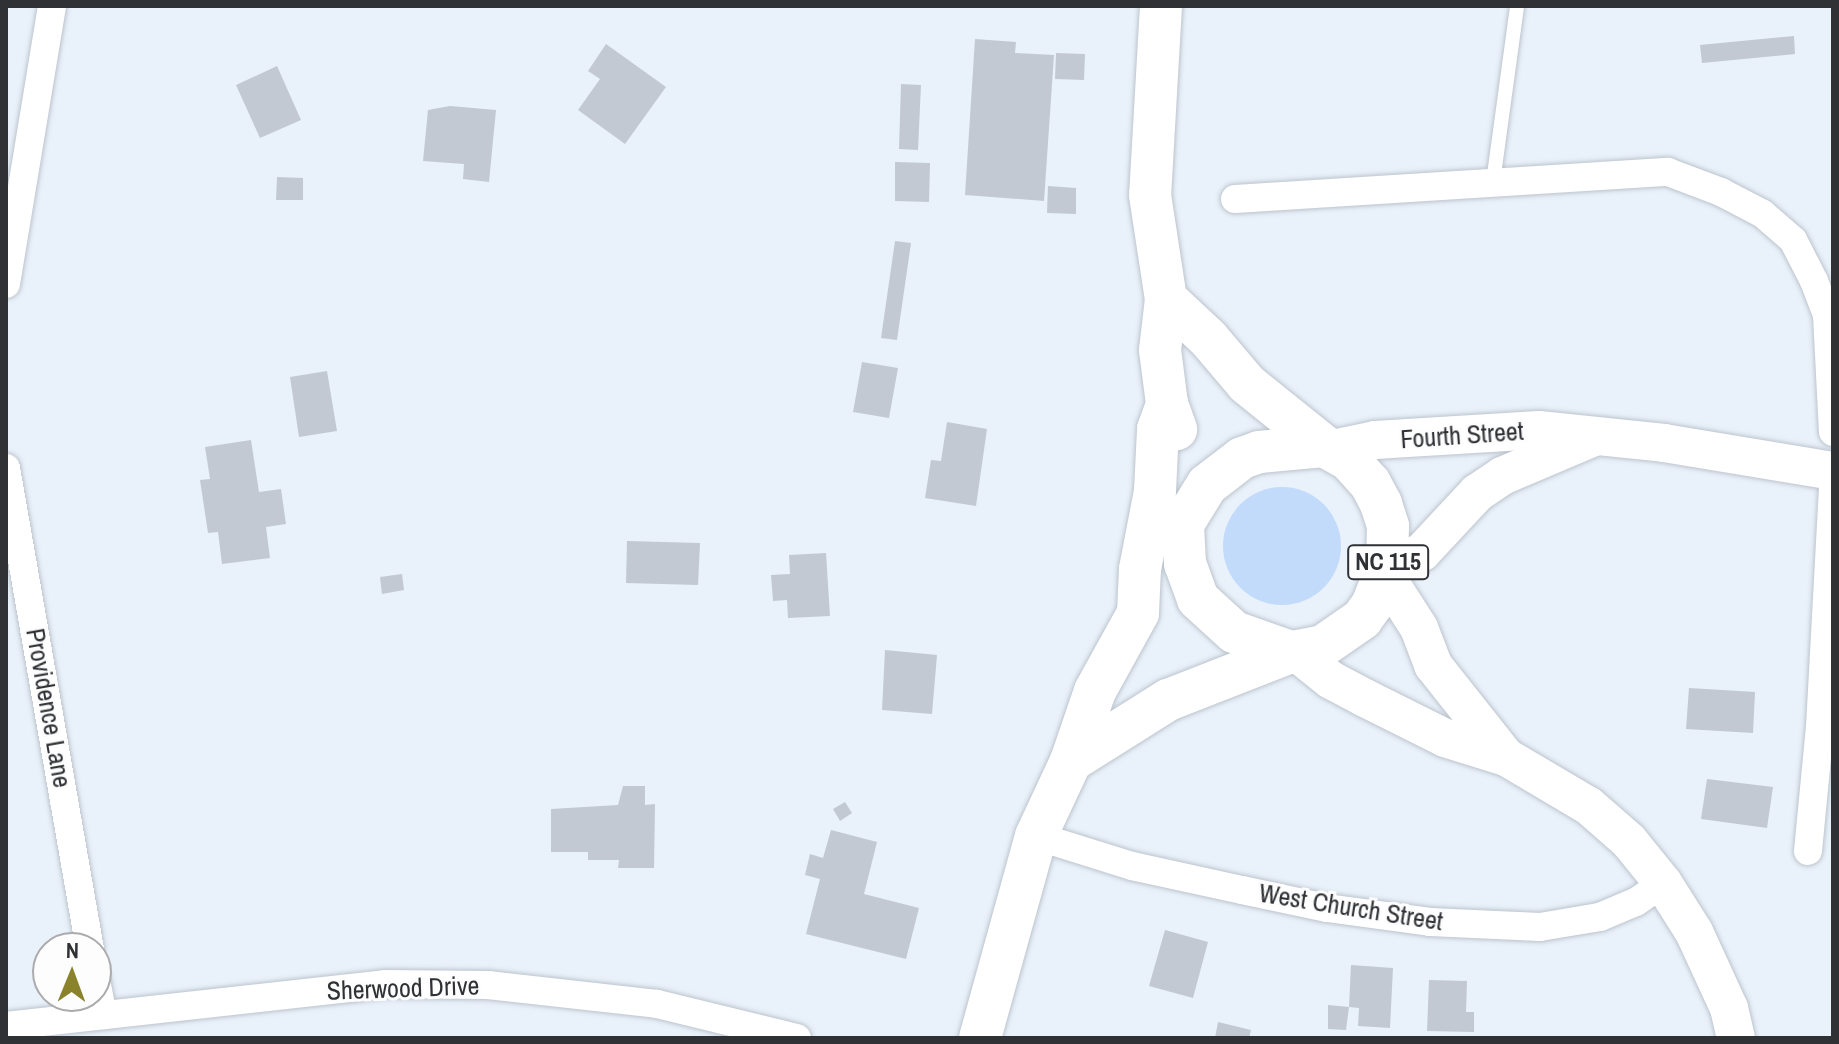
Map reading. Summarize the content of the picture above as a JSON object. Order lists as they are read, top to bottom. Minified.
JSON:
{"streets":{"main road":["NC 115"],"street":["Fourth Street","Providence Lane","West Church Street","Sherwood Drive"]},"crossings":[["Fourth Street","NC 115"]],"north":"top"}
